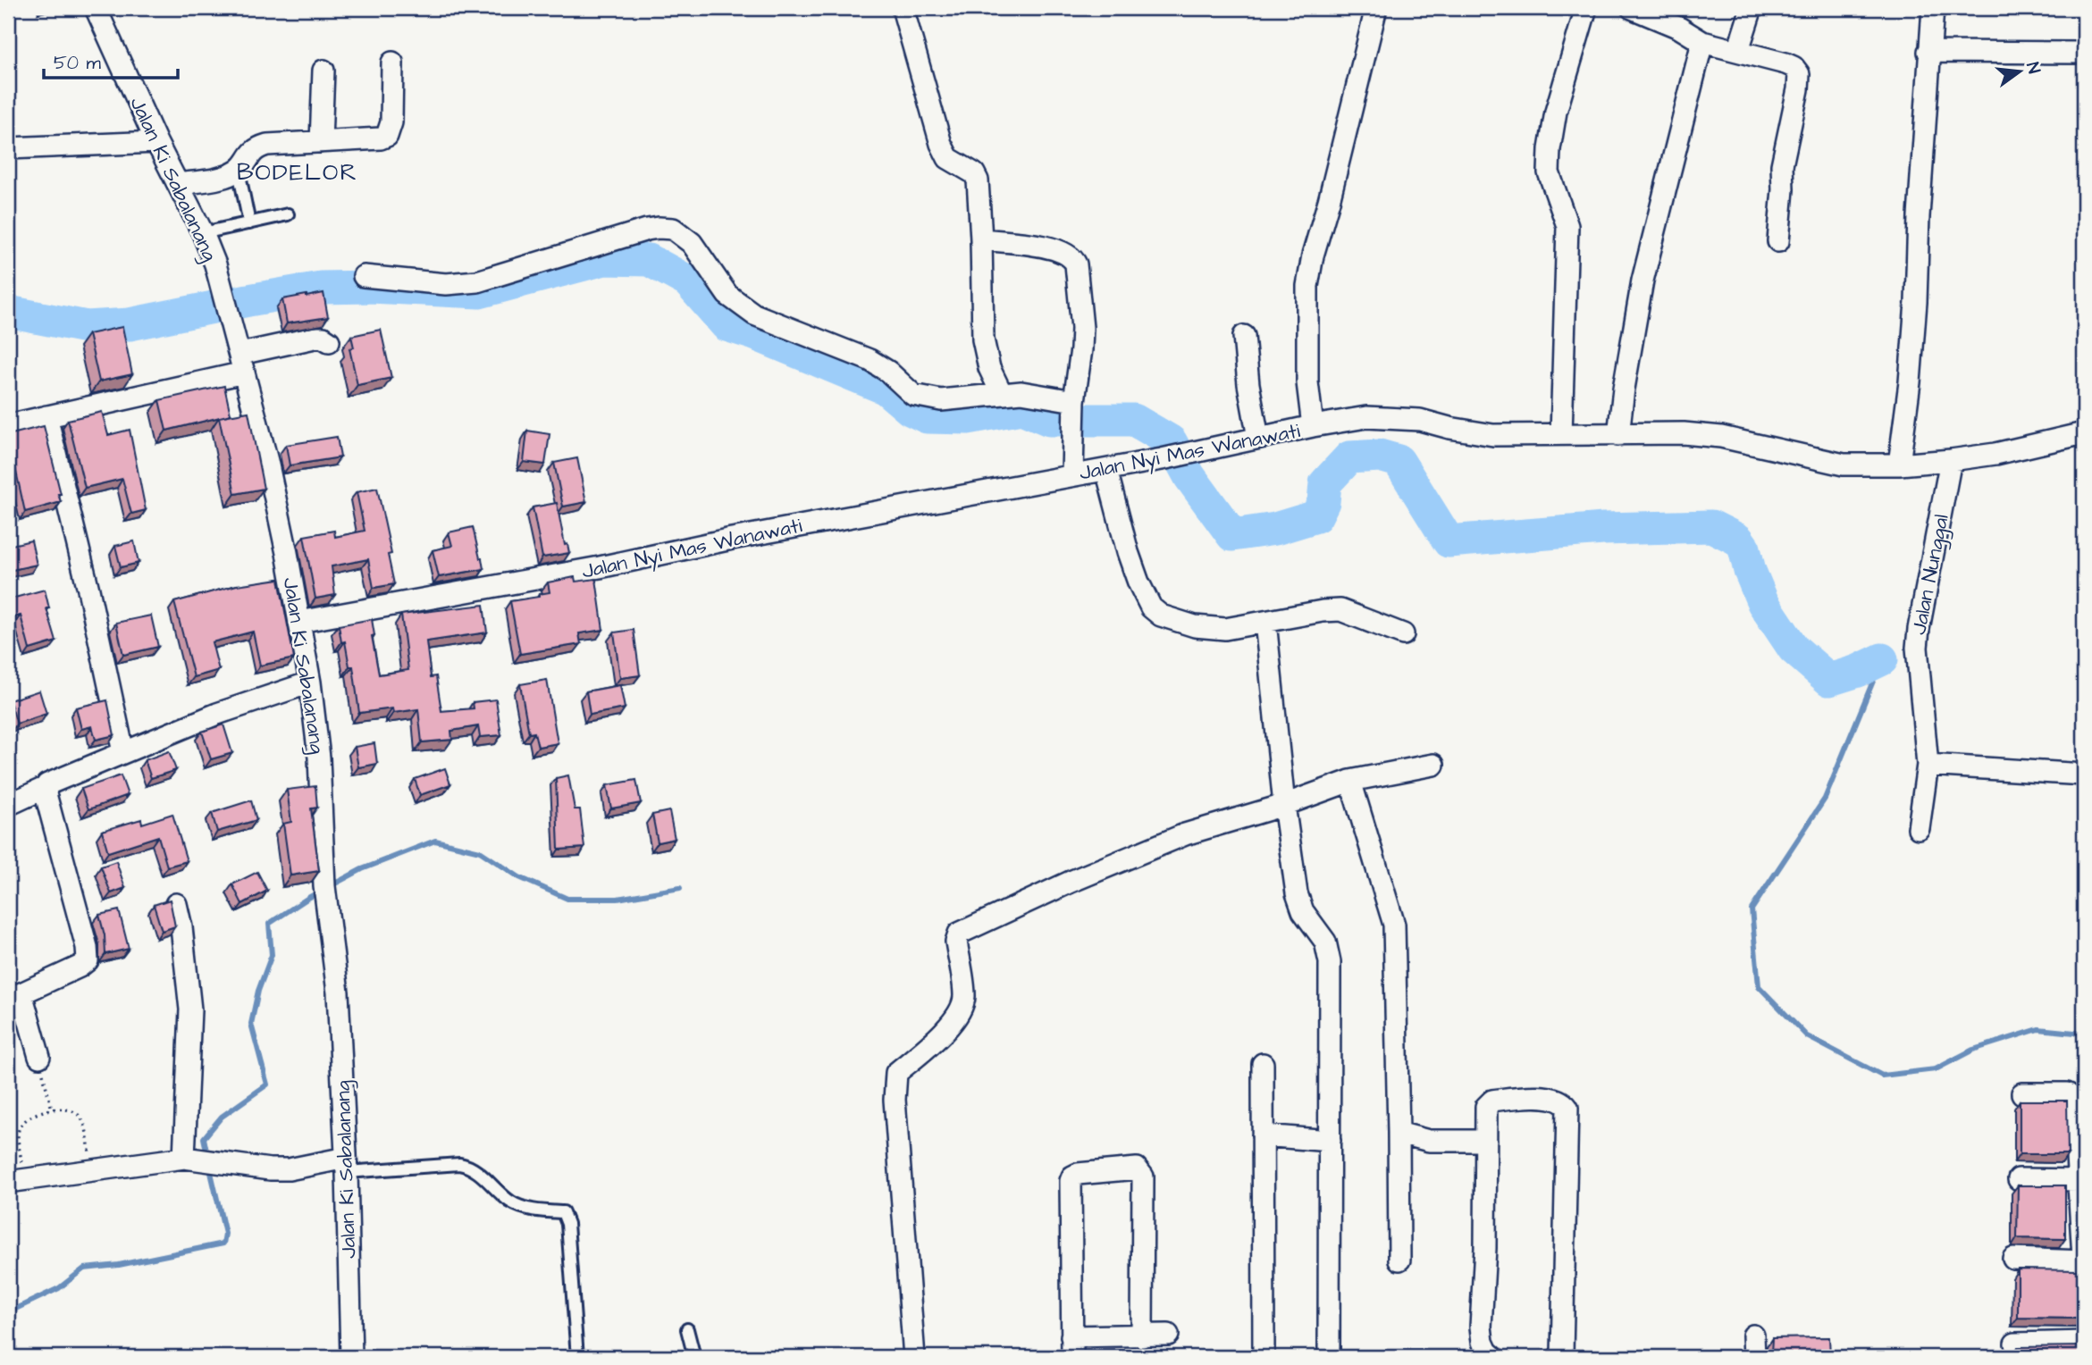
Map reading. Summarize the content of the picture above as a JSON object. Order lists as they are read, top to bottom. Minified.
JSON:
{"streets":{"street":["Jalan Ki Sabalanang","Jalan Nyi Mas Wanawati","Jalan Nunggal"]},"crossings":[["Jalan Ki Sabalanang","Jalan Nyi Mas Wanawati"],["Jalan Nyi Mas Wanawati","Jalan Nunggal"]],"districts":["BODELOR"],"scale_bar":"50 m","north":"right"}
